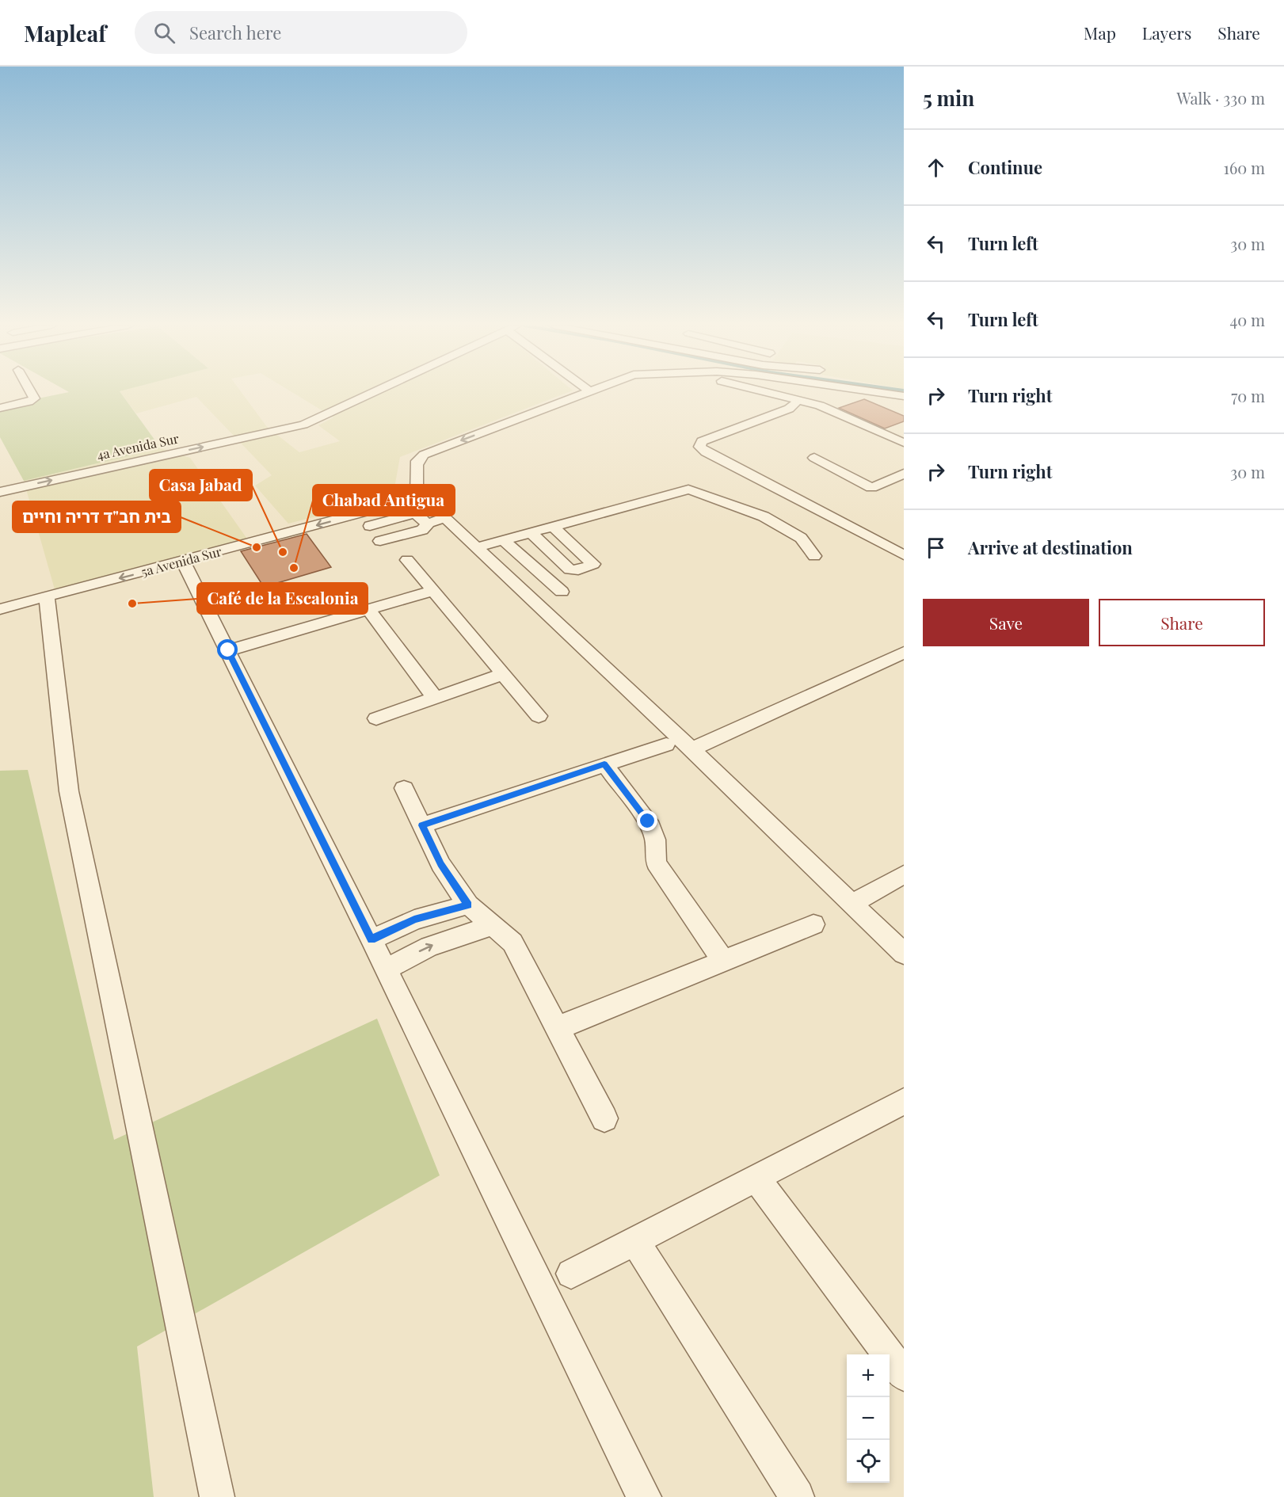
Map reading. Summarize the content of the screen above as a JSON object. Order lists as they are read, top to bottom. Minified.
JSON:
{"streets":{"street":["4a Avenida Sur","5a Avenida Sur"]},"places":["בית חב\"ד דריה וחיים","Casa Jabad","Chabad Antigua","Café de la Escalonia"],"page":{"header":"Mapleaf","search":"Search here","nav":["Map","Layers","Share"],"heading":["5 min","Walk · 330 m"],"list":[["Continue","160 m"],["Turn left","30 m"],["Turn left","40 m"],["Turn right","70 m"],["Turn right","30 m"],"Arrive at destination"],"buttons":["Save","Share"],"map_buttons":["+","−"]}}
